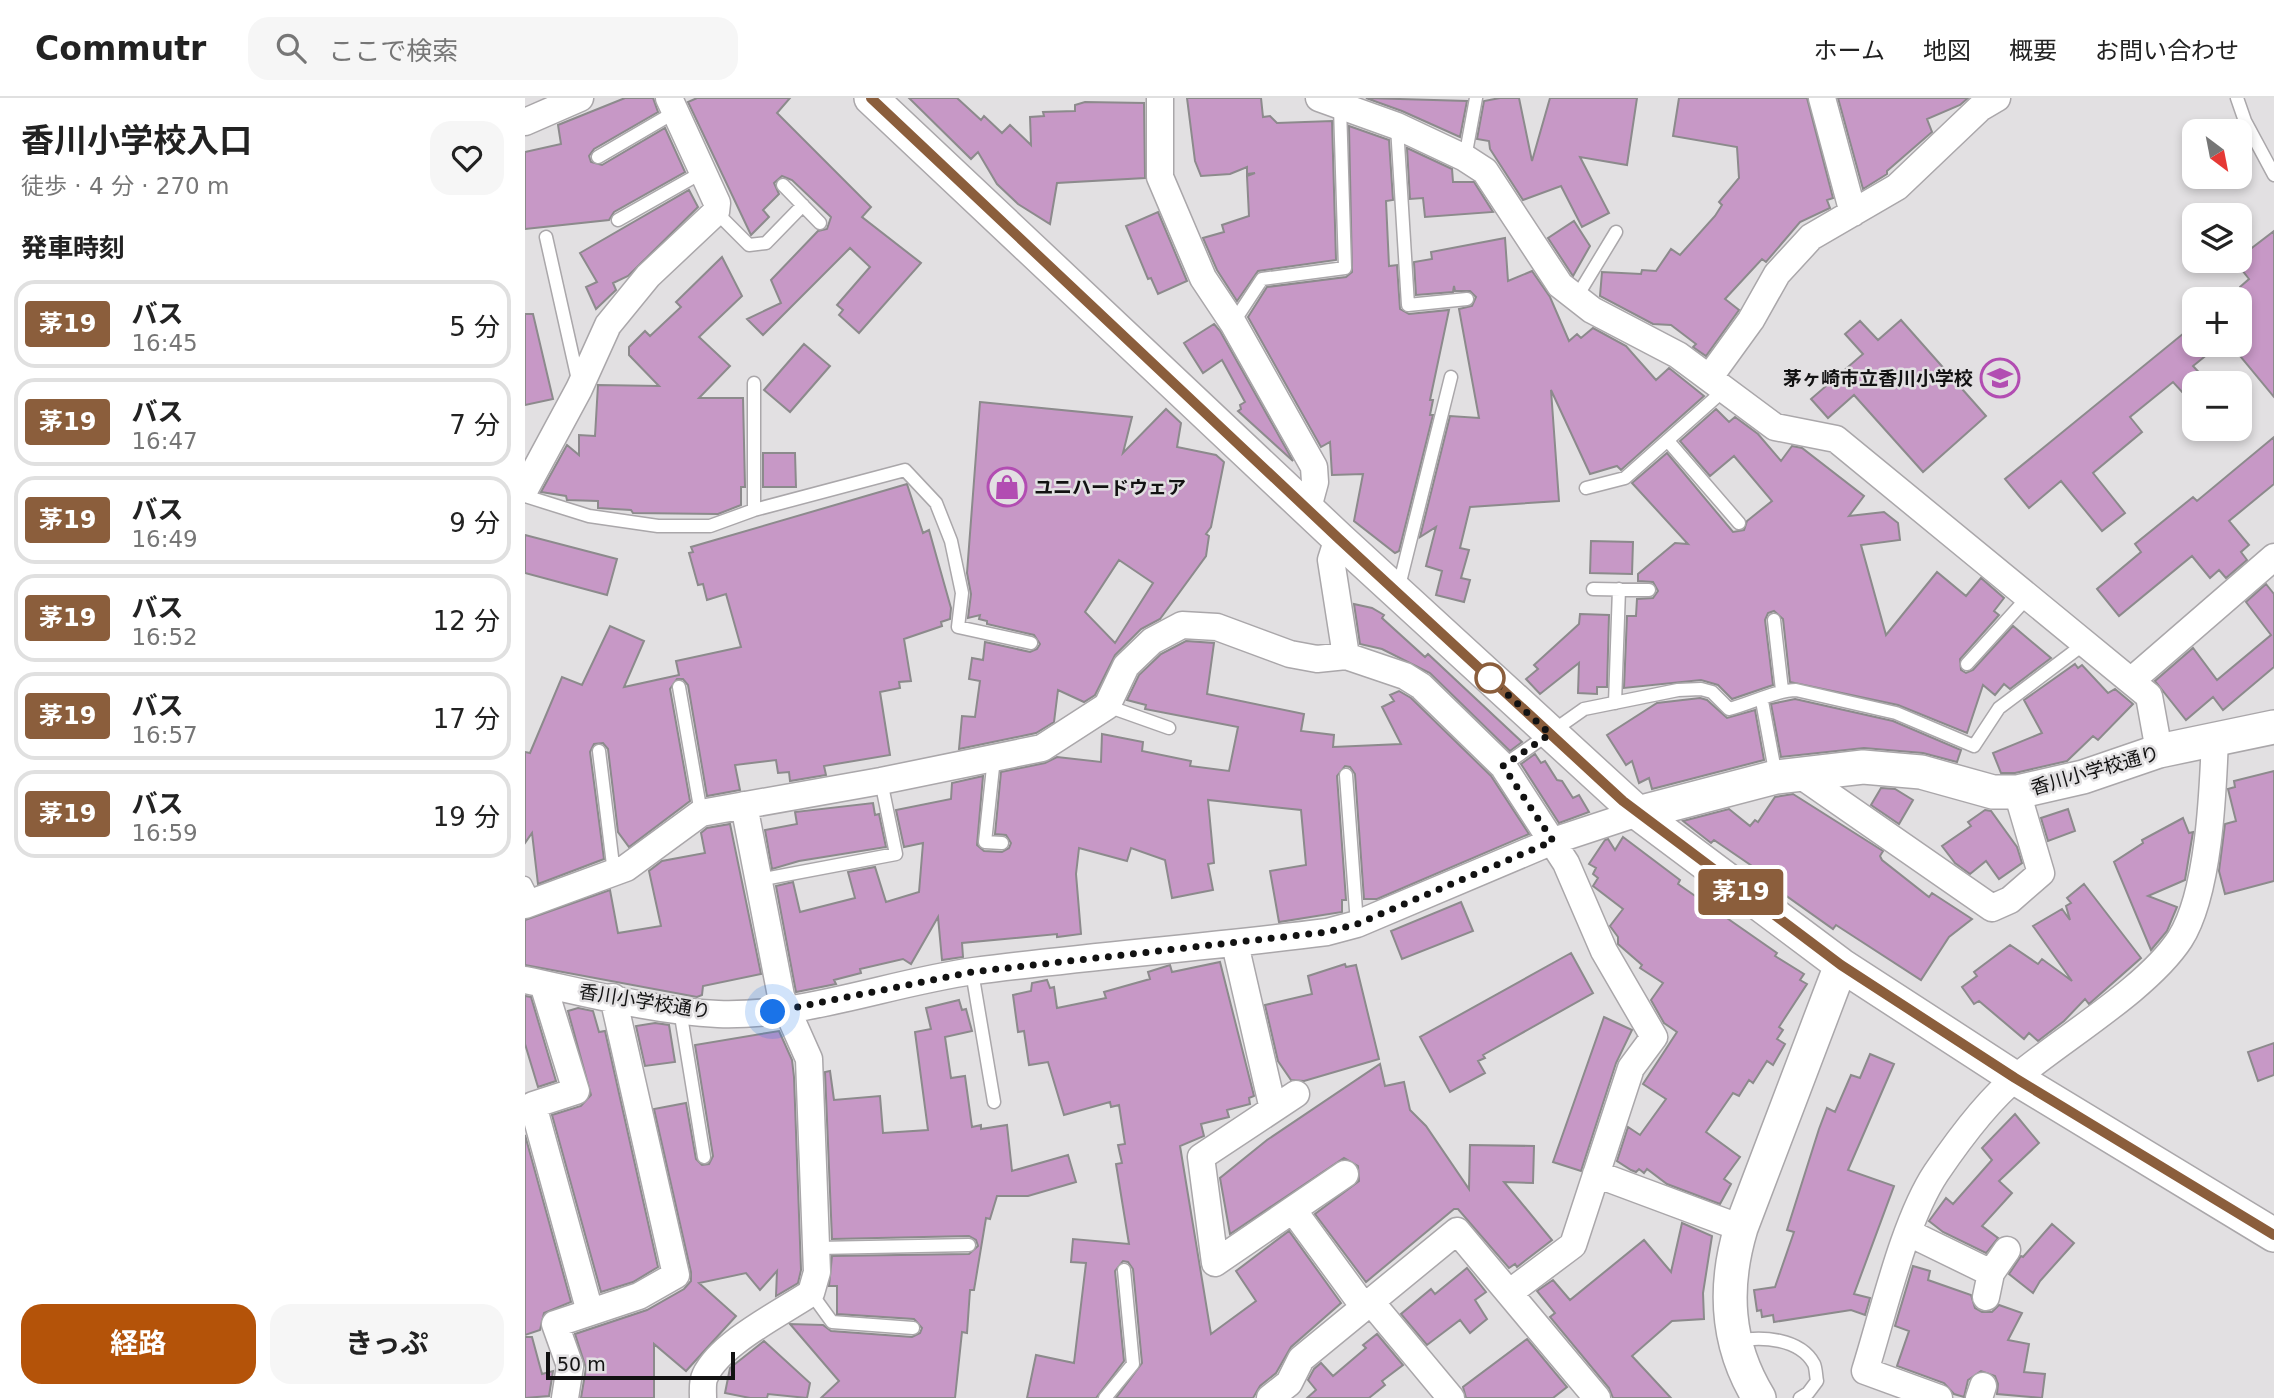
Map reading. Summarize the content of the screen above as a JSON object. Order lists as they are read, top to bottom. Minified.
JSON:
{"streets":{"street":["香川小学校通り"]},"places":{"school or university":["茅ヶ崎市立香川小学校"],"shop":["ユニハードウェア"]},"lines":["bus line 茅19"],"scale_bar":"50 m","north":"bottom right","page":{"header":"Commutr","search":"ここで検索","nav":["ホーム","地図","概要","お問い合わせ"],"heading":[["香川小学校入口","徒歩 · 4 分 · 270 m"],"発車時刻"],"on_map":"茅19","map_buttons":["+","−"],"list":[{"mark":"茅19","name":"バス","note":"16:45","value":"5 分"},{"mark":"茅19","name":"バス","note":"16:47","value":"7 分"},{"mark":"茅19","name":"バス","note":"16:49","value":"9 分"},{"mark":"茅19","name":"バス","note":"16:52","value":"12 分"},{"mark":"茅19","name":"バス","note":"16:57","value":"17 分"},{"mark":"茅19","name":"バス","note":"16:59","value":"19 分"}],"buttons":["経路","きっぷ"],"scale":"50 m"}}
